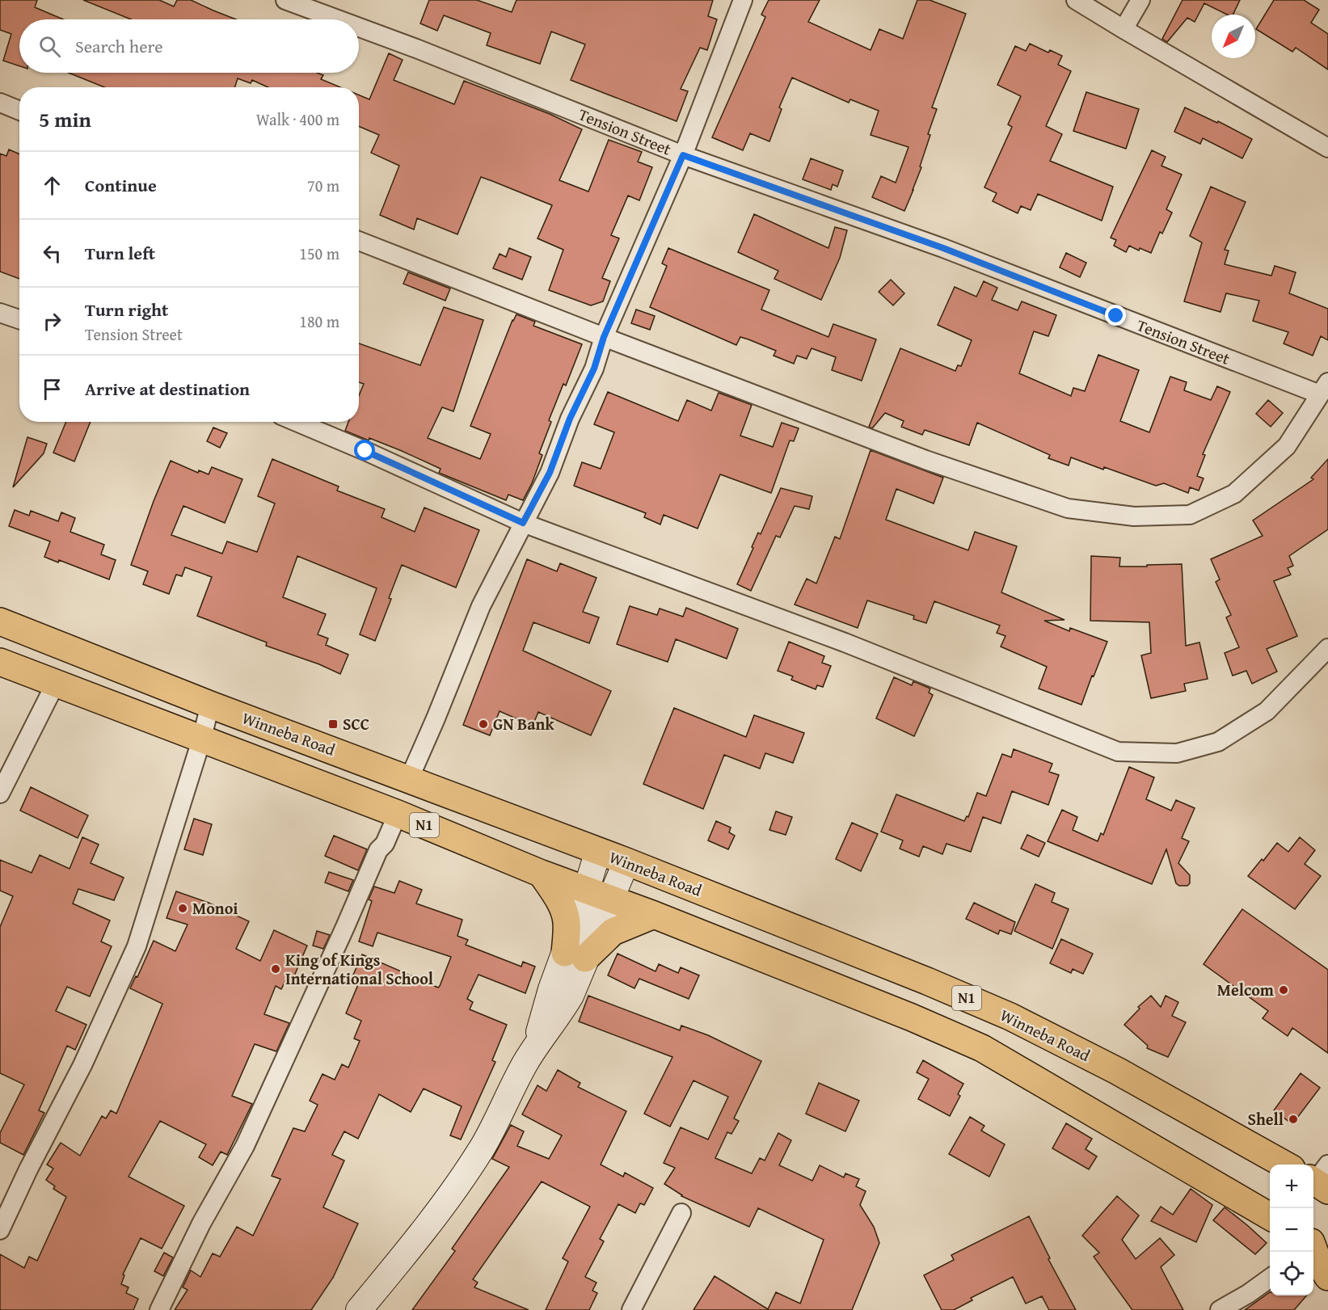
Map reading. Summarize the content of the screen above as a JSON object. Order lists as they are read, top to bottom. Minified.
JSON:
{"streets":{"highway":["Winneba Road","N1"],"street":["Tension Street"]},"places":{"transit":["SCC"],"other":["GN Bank","Monoi","King of Kings International School","Melcom","Shell"]},"north":"bottom left","page":{"search":"Search here","heading":["5 min","Walk · 400 m"],"list":[["Continue","70 m"],["Turn left","150 m"],["Turn right","Tension Street","180 m"],"Arrive at destination"],"map_buttons":["+","−"]}}
